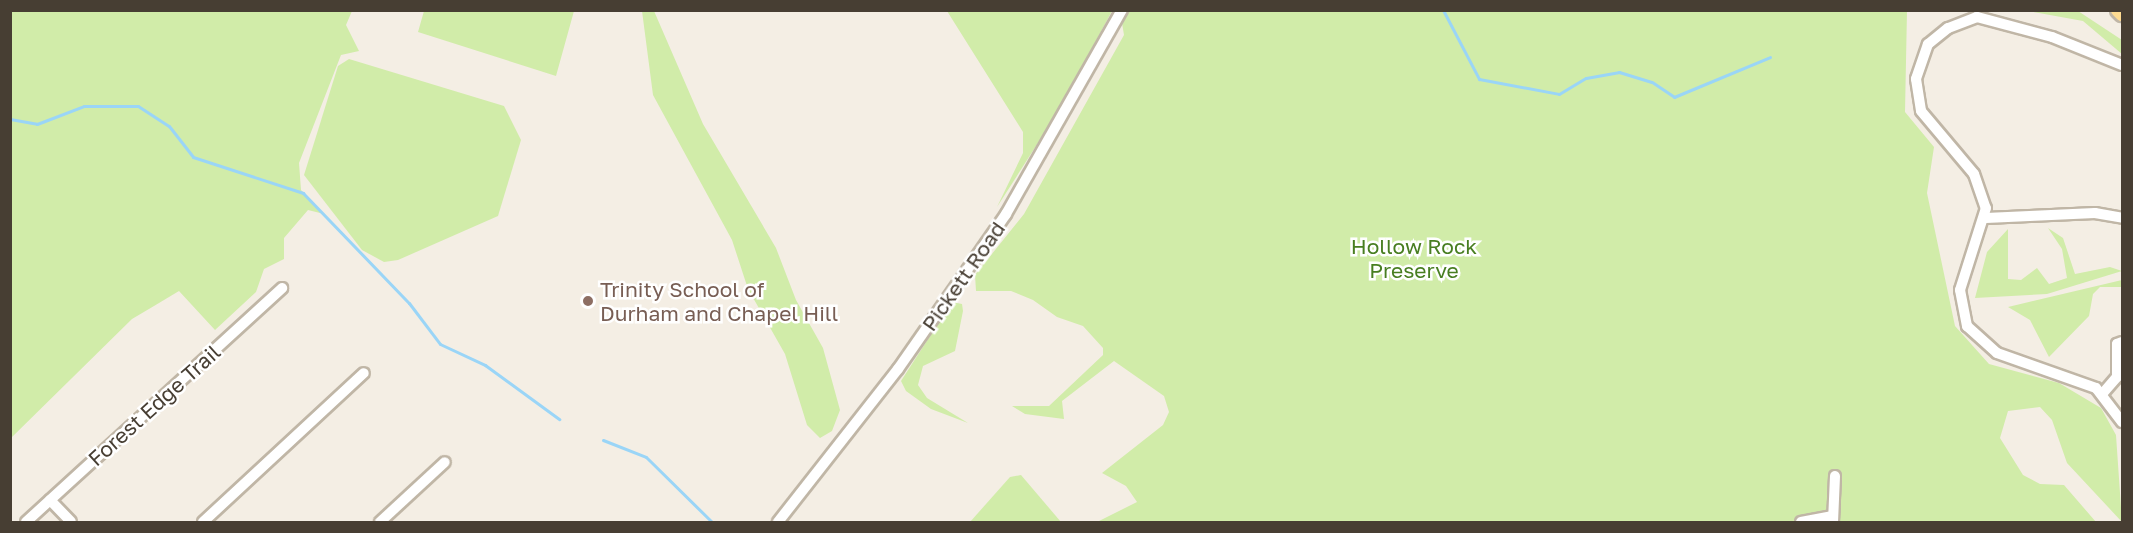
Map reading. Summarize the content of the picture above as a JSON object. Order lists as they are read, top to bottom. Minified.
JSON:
{"streets":{"street":["Pickett Road","Forest Edge Trail"]},"parks":["Hollow Rock Preserve"],"places":["Trinity School of Durham and Chapel Hill"]}
